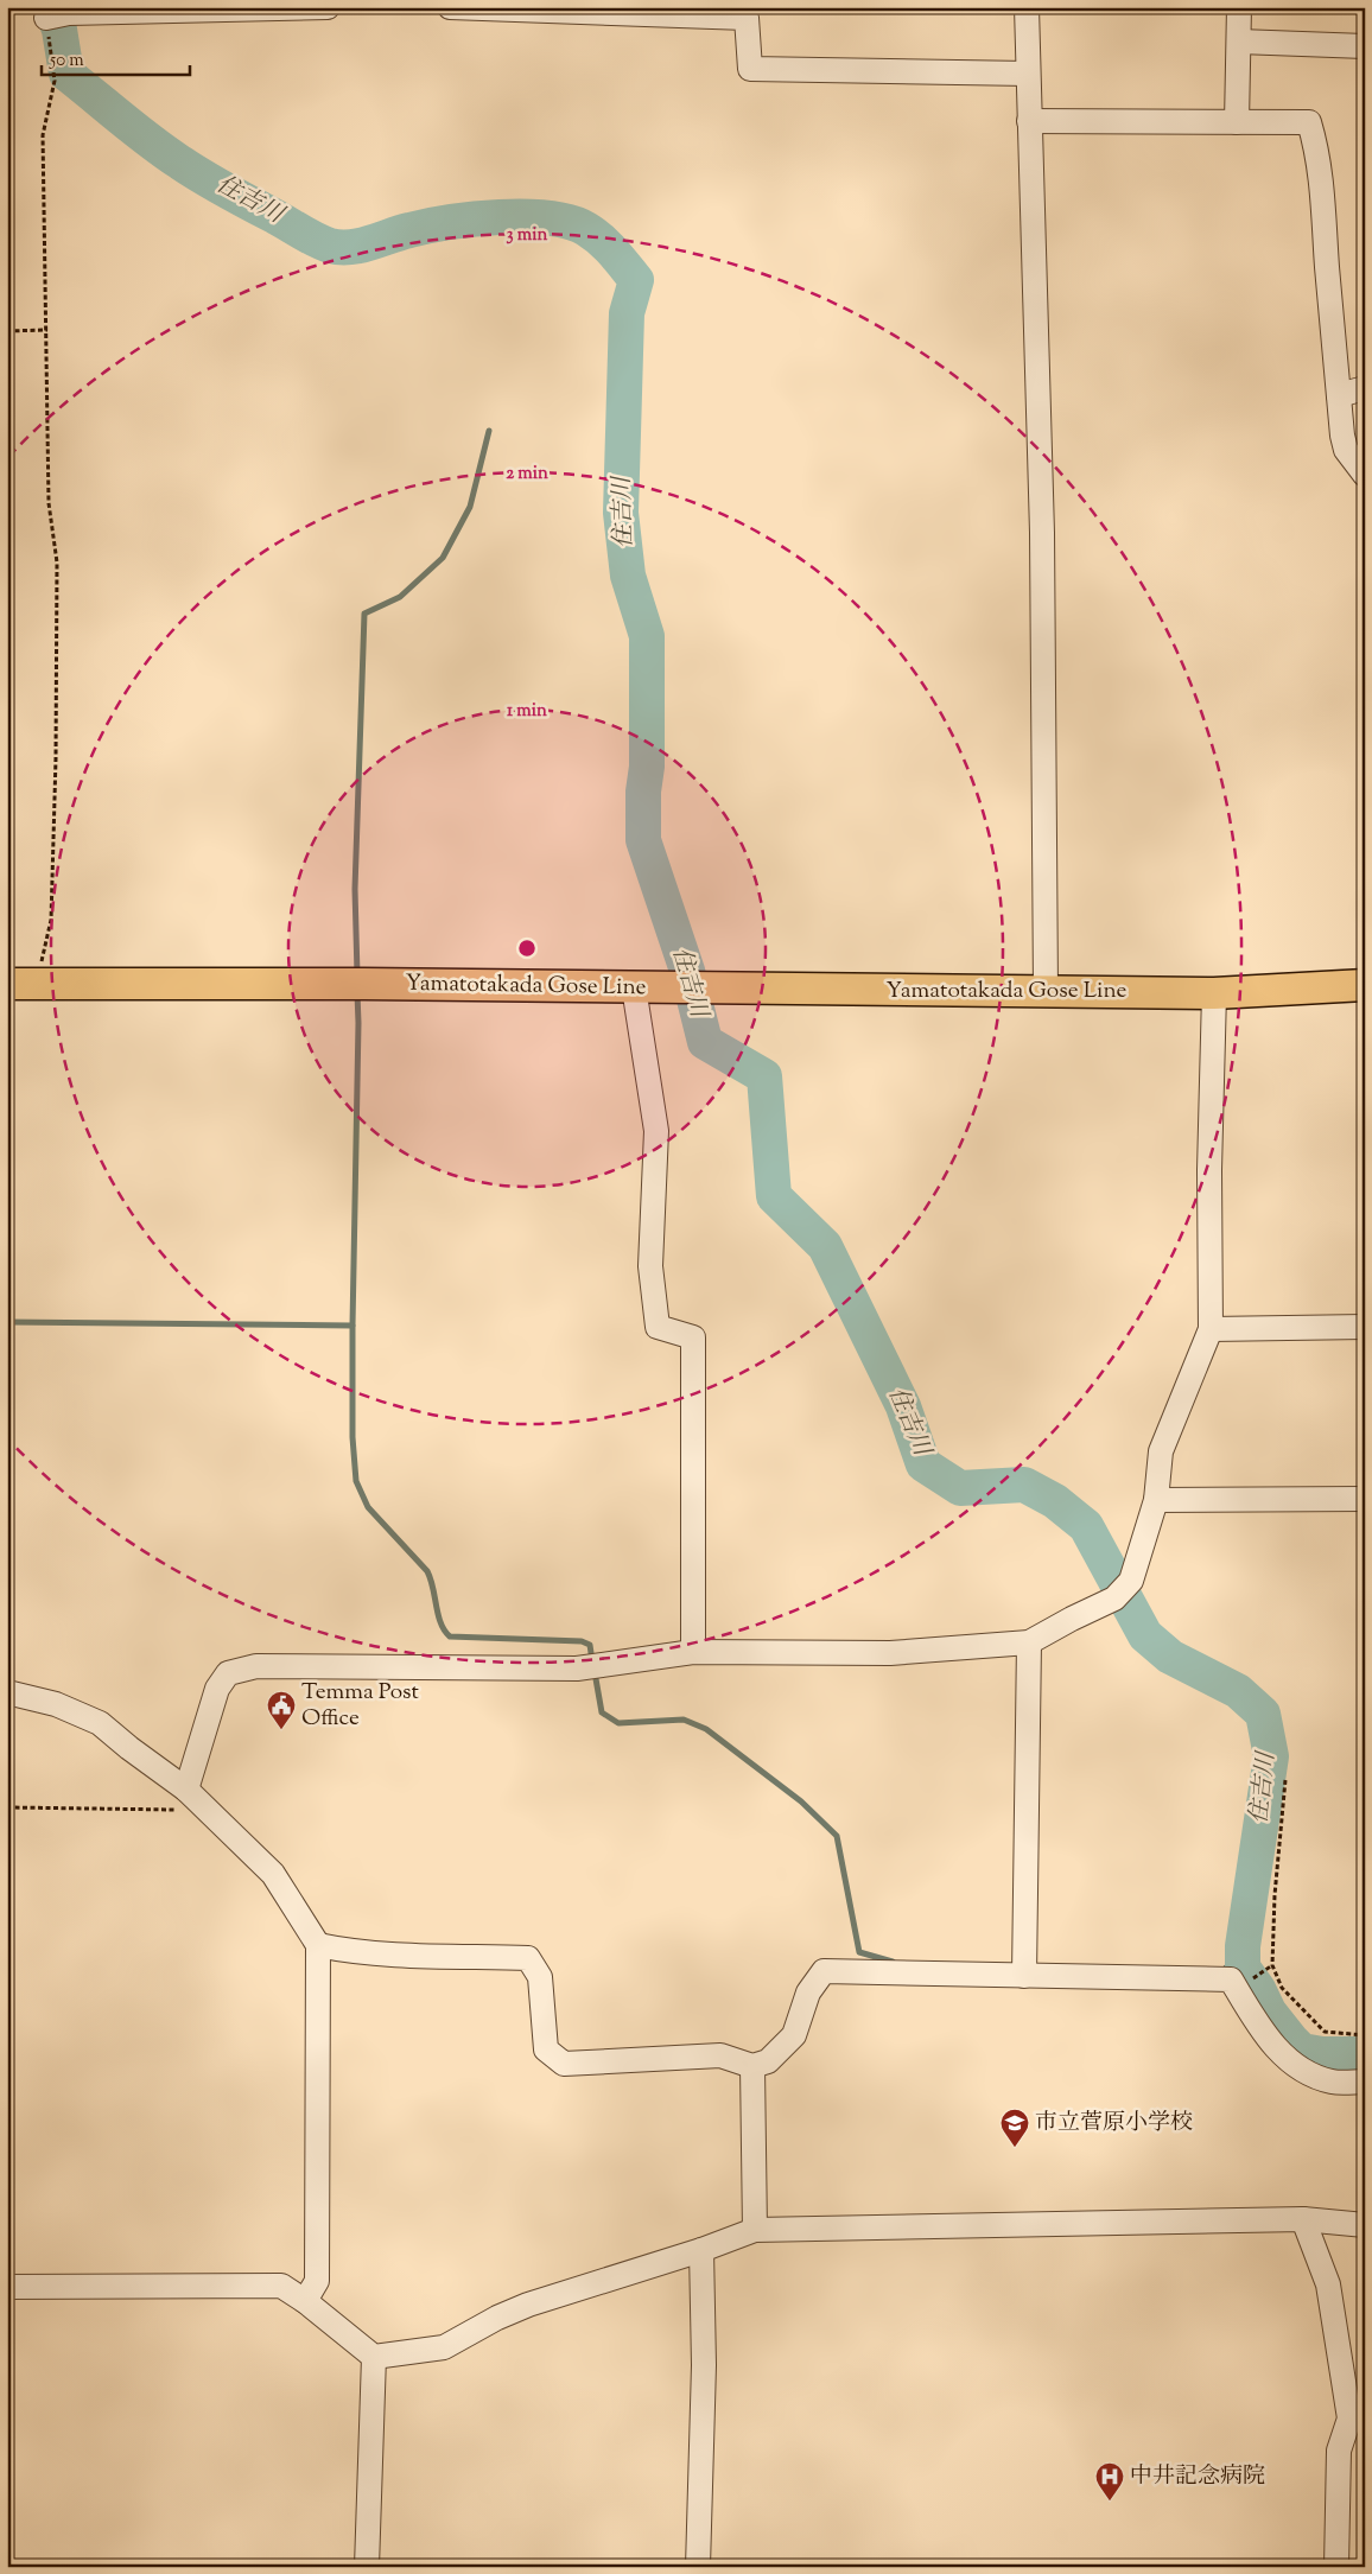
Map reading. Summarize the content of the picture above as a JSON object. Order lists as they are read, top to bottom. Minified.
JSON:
{"streets":{"main road":["Yamatotakada Gose Line"]},"water":["住吉川"],"places":{"public building":["Temma Post Office"],"school or university":["市立菅原小学校"],"hospital":["中井記念病院"]},"scale_bar":"50 m","rings":["3 min","2 min","1 min"]}
